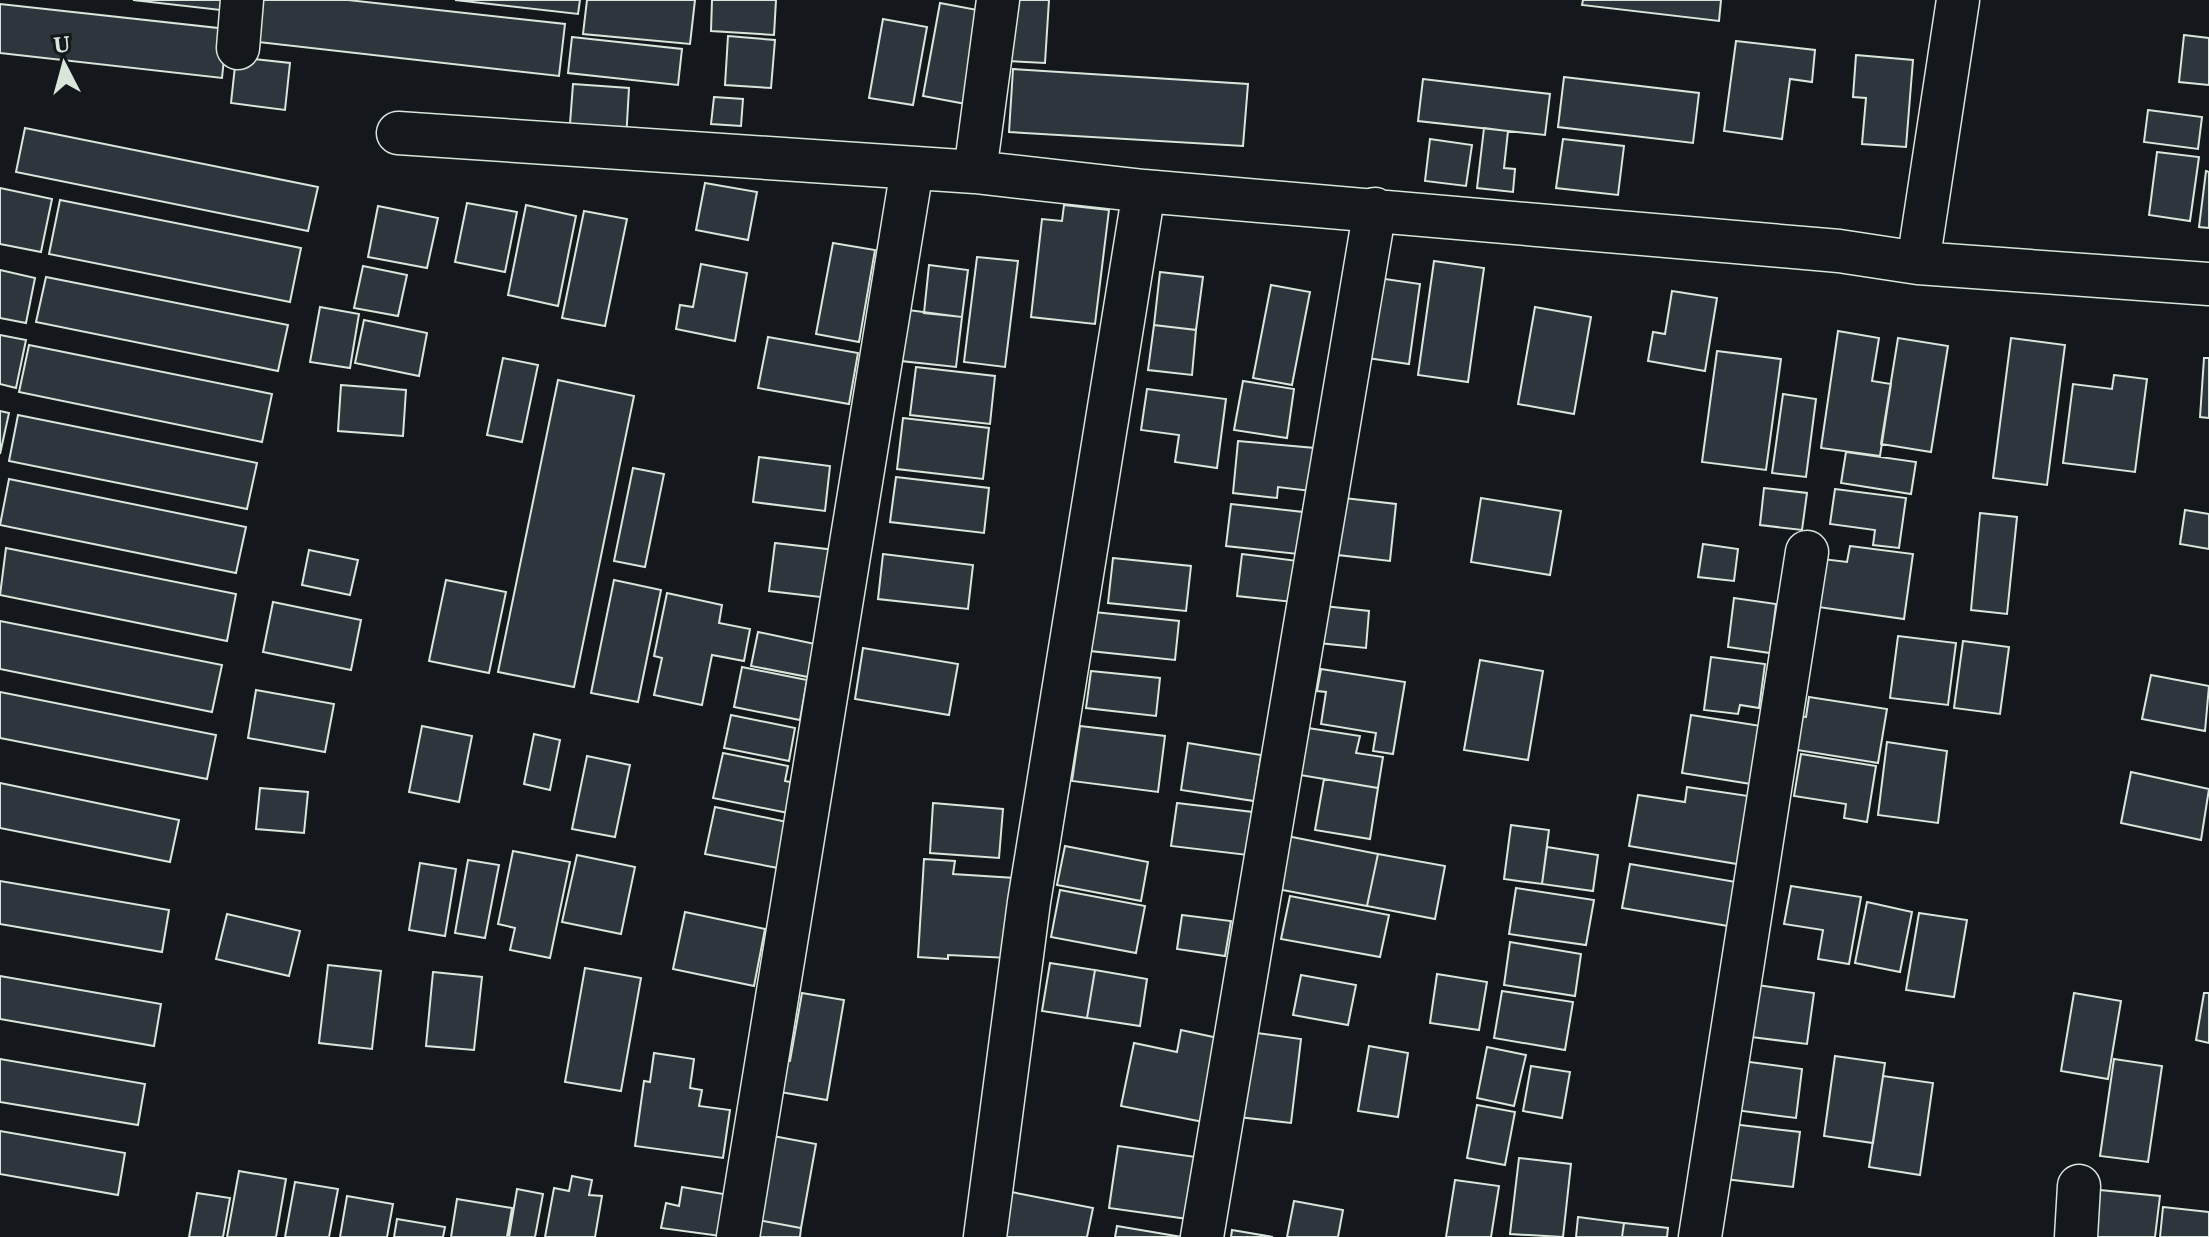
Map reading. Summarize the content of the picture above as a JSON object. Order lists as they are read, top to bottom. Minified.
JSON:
{"north":"top"}
